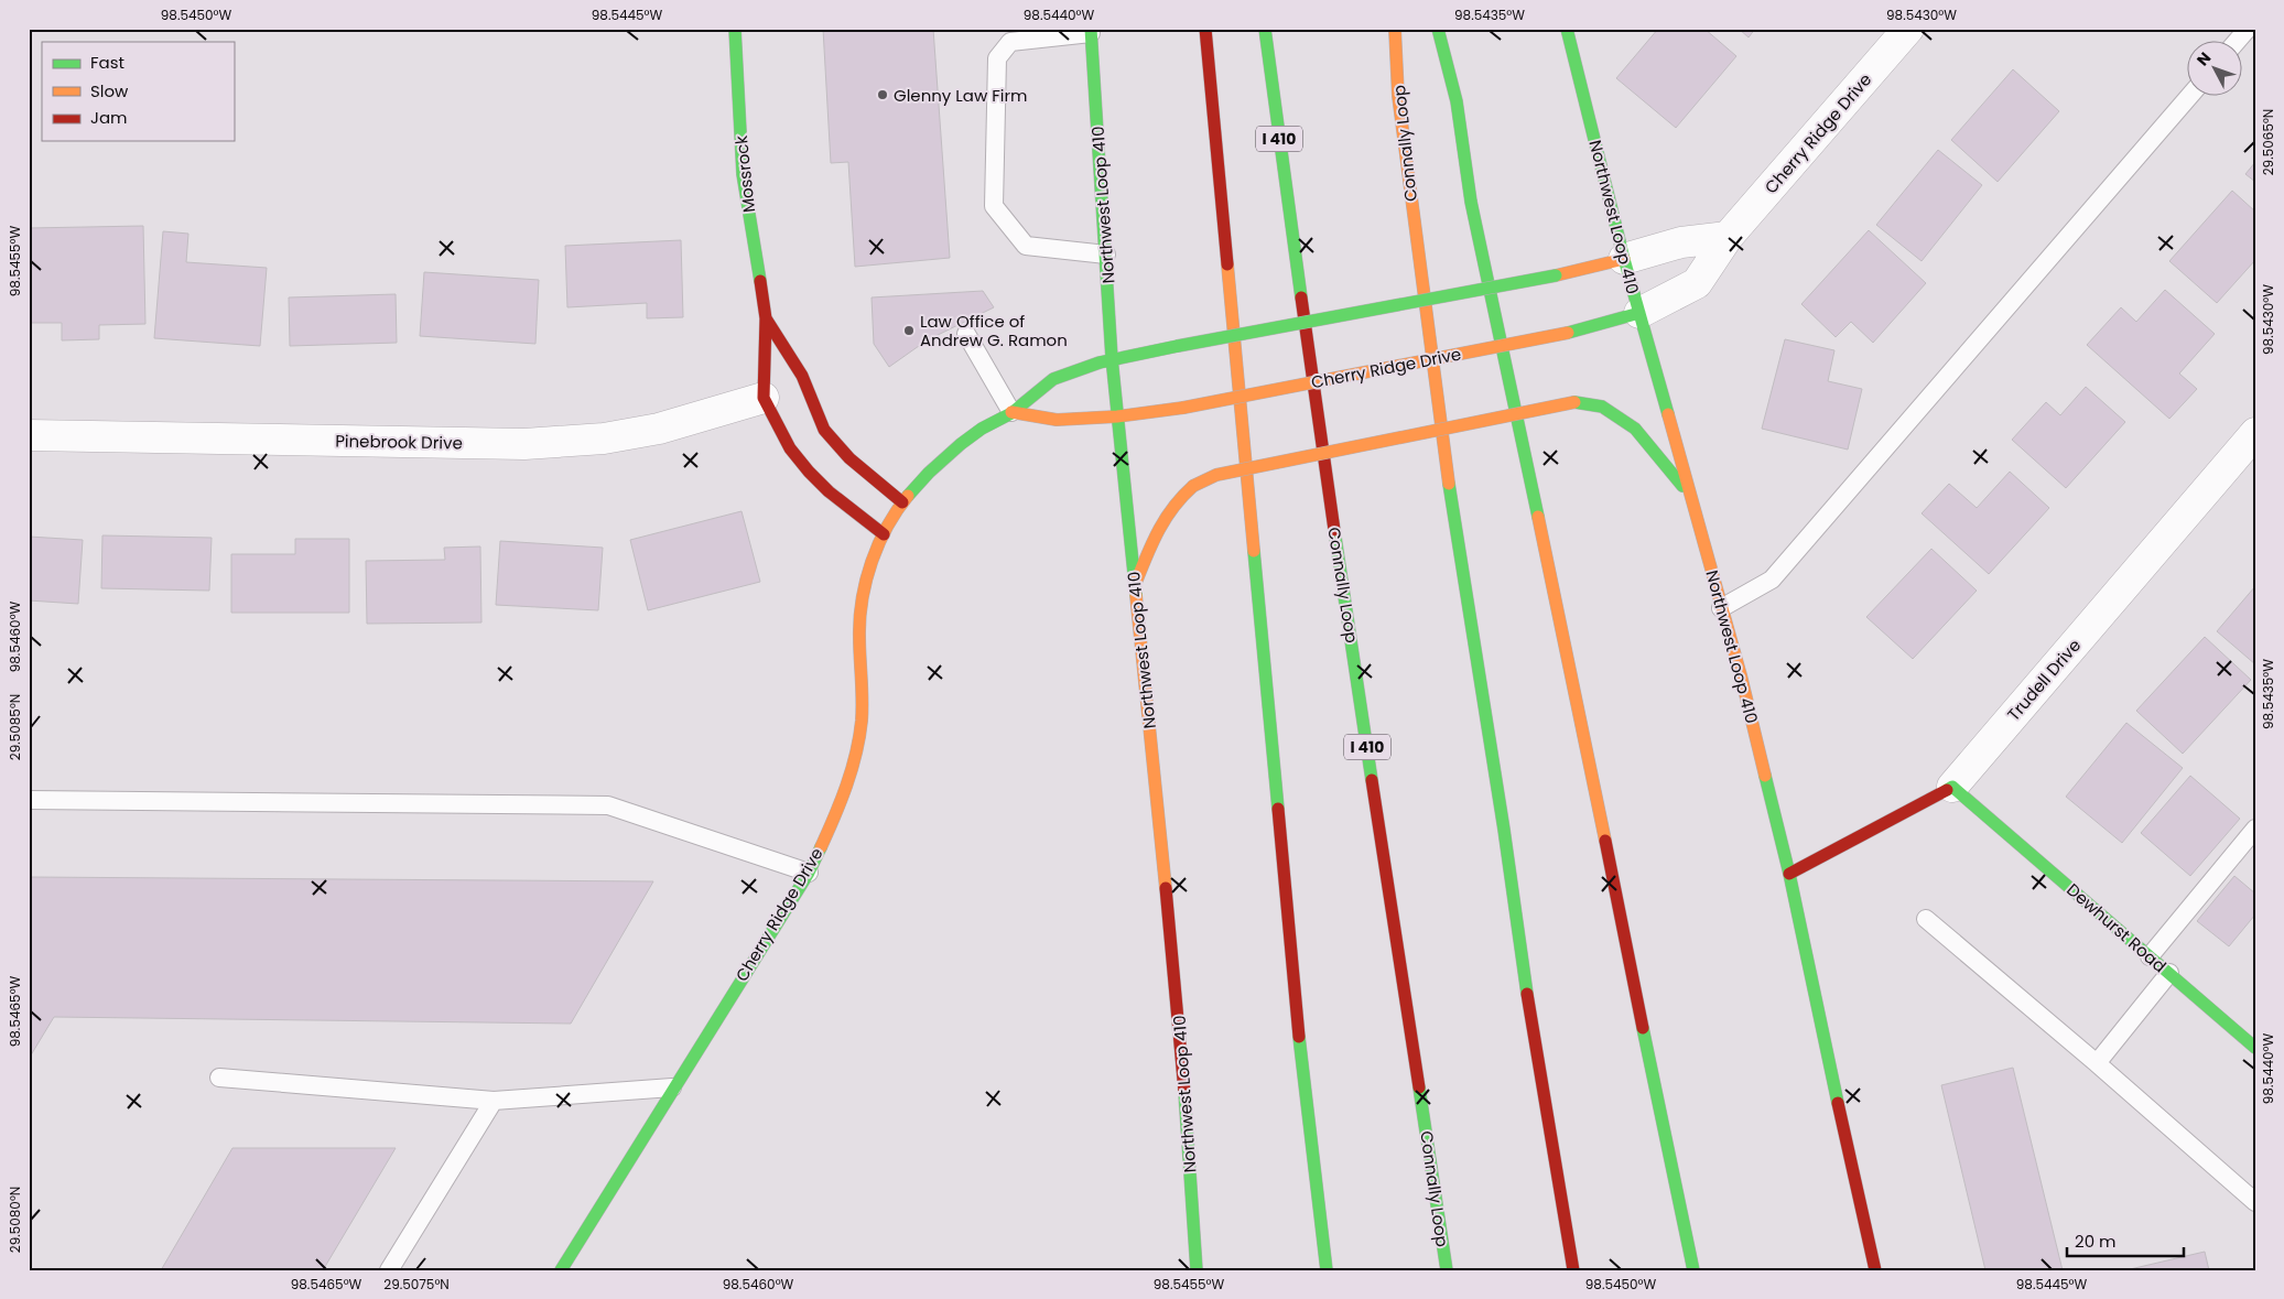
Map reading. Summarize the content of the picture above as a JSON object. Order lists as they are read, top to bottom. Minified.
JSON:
{"streets":{"main road":["Cherry Ridge Drive","I 410","Connally Loop","Mossrock","Northwest Loop 410","Trudell Drive","Dewhurst Road"],"street":["Pinebrook Drive"]},"crossings":[["Cherry Ridge Drive","Mossrock"],["Cherry Ridge Drive","Northwest Loop 410"],["Mossrock","Pinebrook Drive"],["Northwest Loop 410","Trudell Drive"],["Trudell Drive","Dewhurst Road"]],"places":["Glenny Law Firm","Law Office of Andrew G. Ramon"],"legend":["Fast","Slow","Jam"],"scale_bar":"20 m","north":"top left","coordinates":["98.5450°W","98.5445°W","98.5440°W","98.5435°W","98.5430°W","29.5065°N","98.5455°W","98.5460°W","29.5085°N","98.5465°W","29.5080°N","29.5075°N"]}
